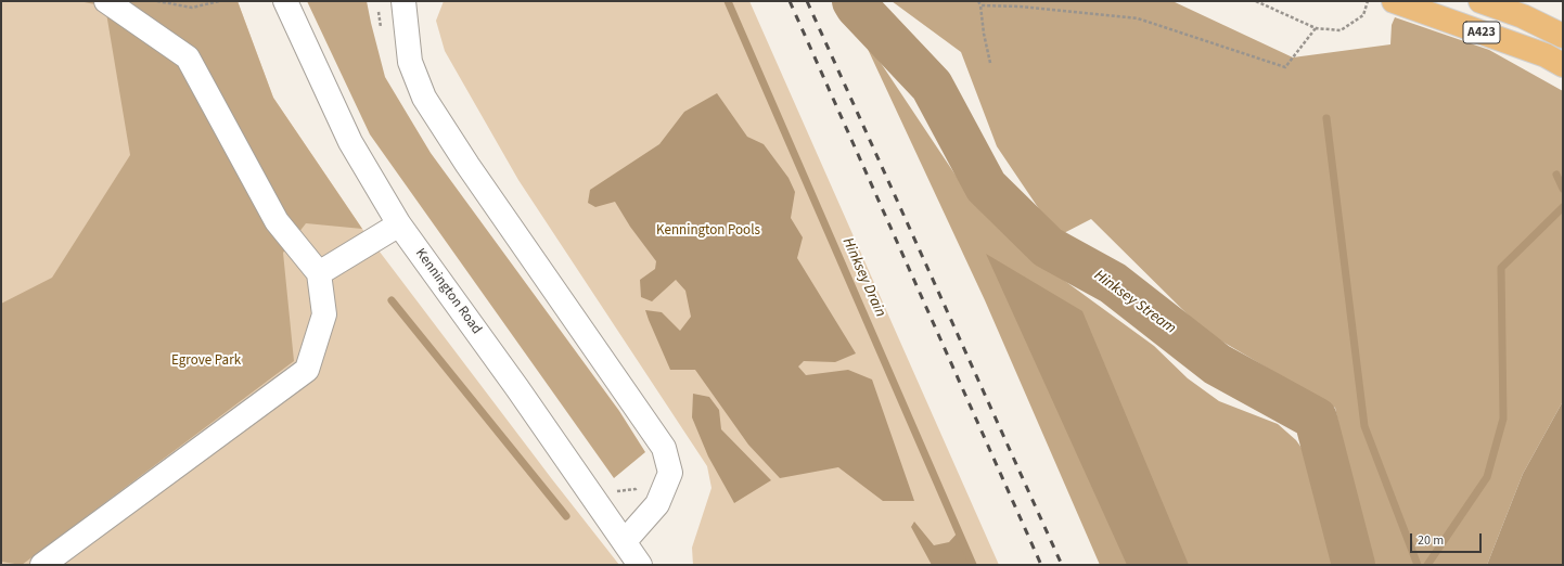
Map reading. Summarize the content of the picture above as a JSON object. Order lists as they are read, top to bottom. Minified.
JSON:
{"streets":{"highway":["A423"],"street":["Kennington Road"]},"water":["Hinksey Drain","Hinksey Stream"],"parks":["Kennington Pools","Egrove Park"],"scale_bar":"20 m"}
